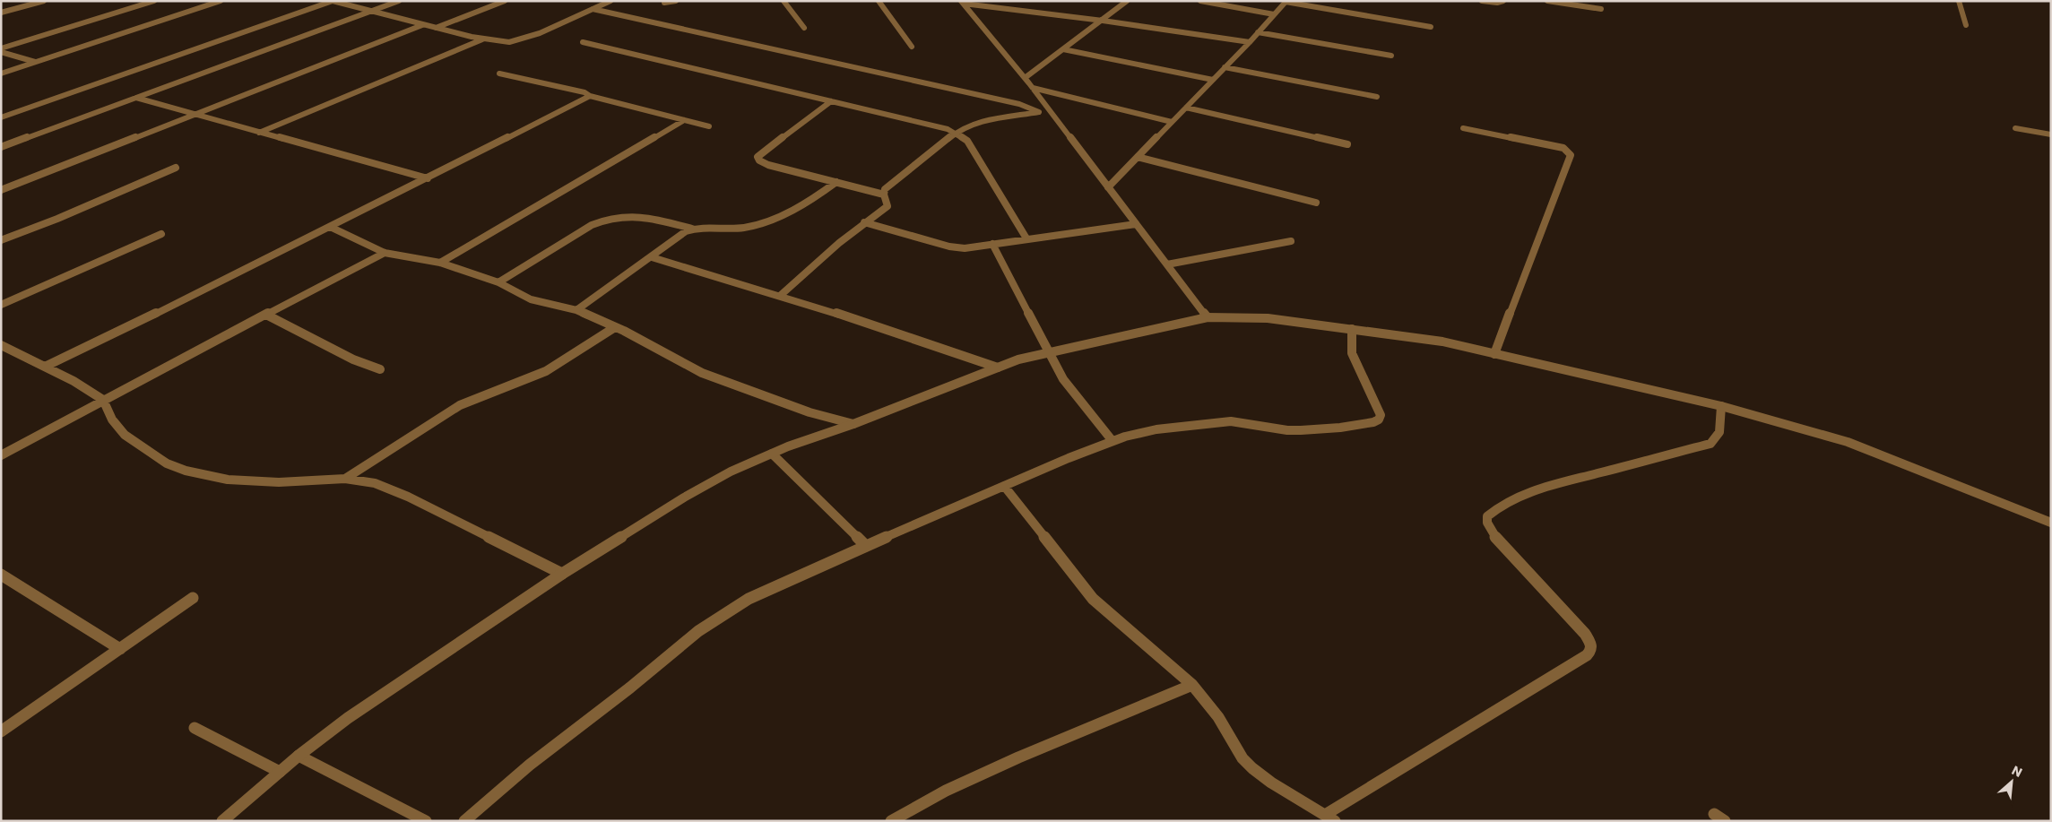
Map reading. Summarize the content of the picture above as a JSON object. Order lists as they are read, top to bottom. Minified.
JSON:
{"north":"top right"}
